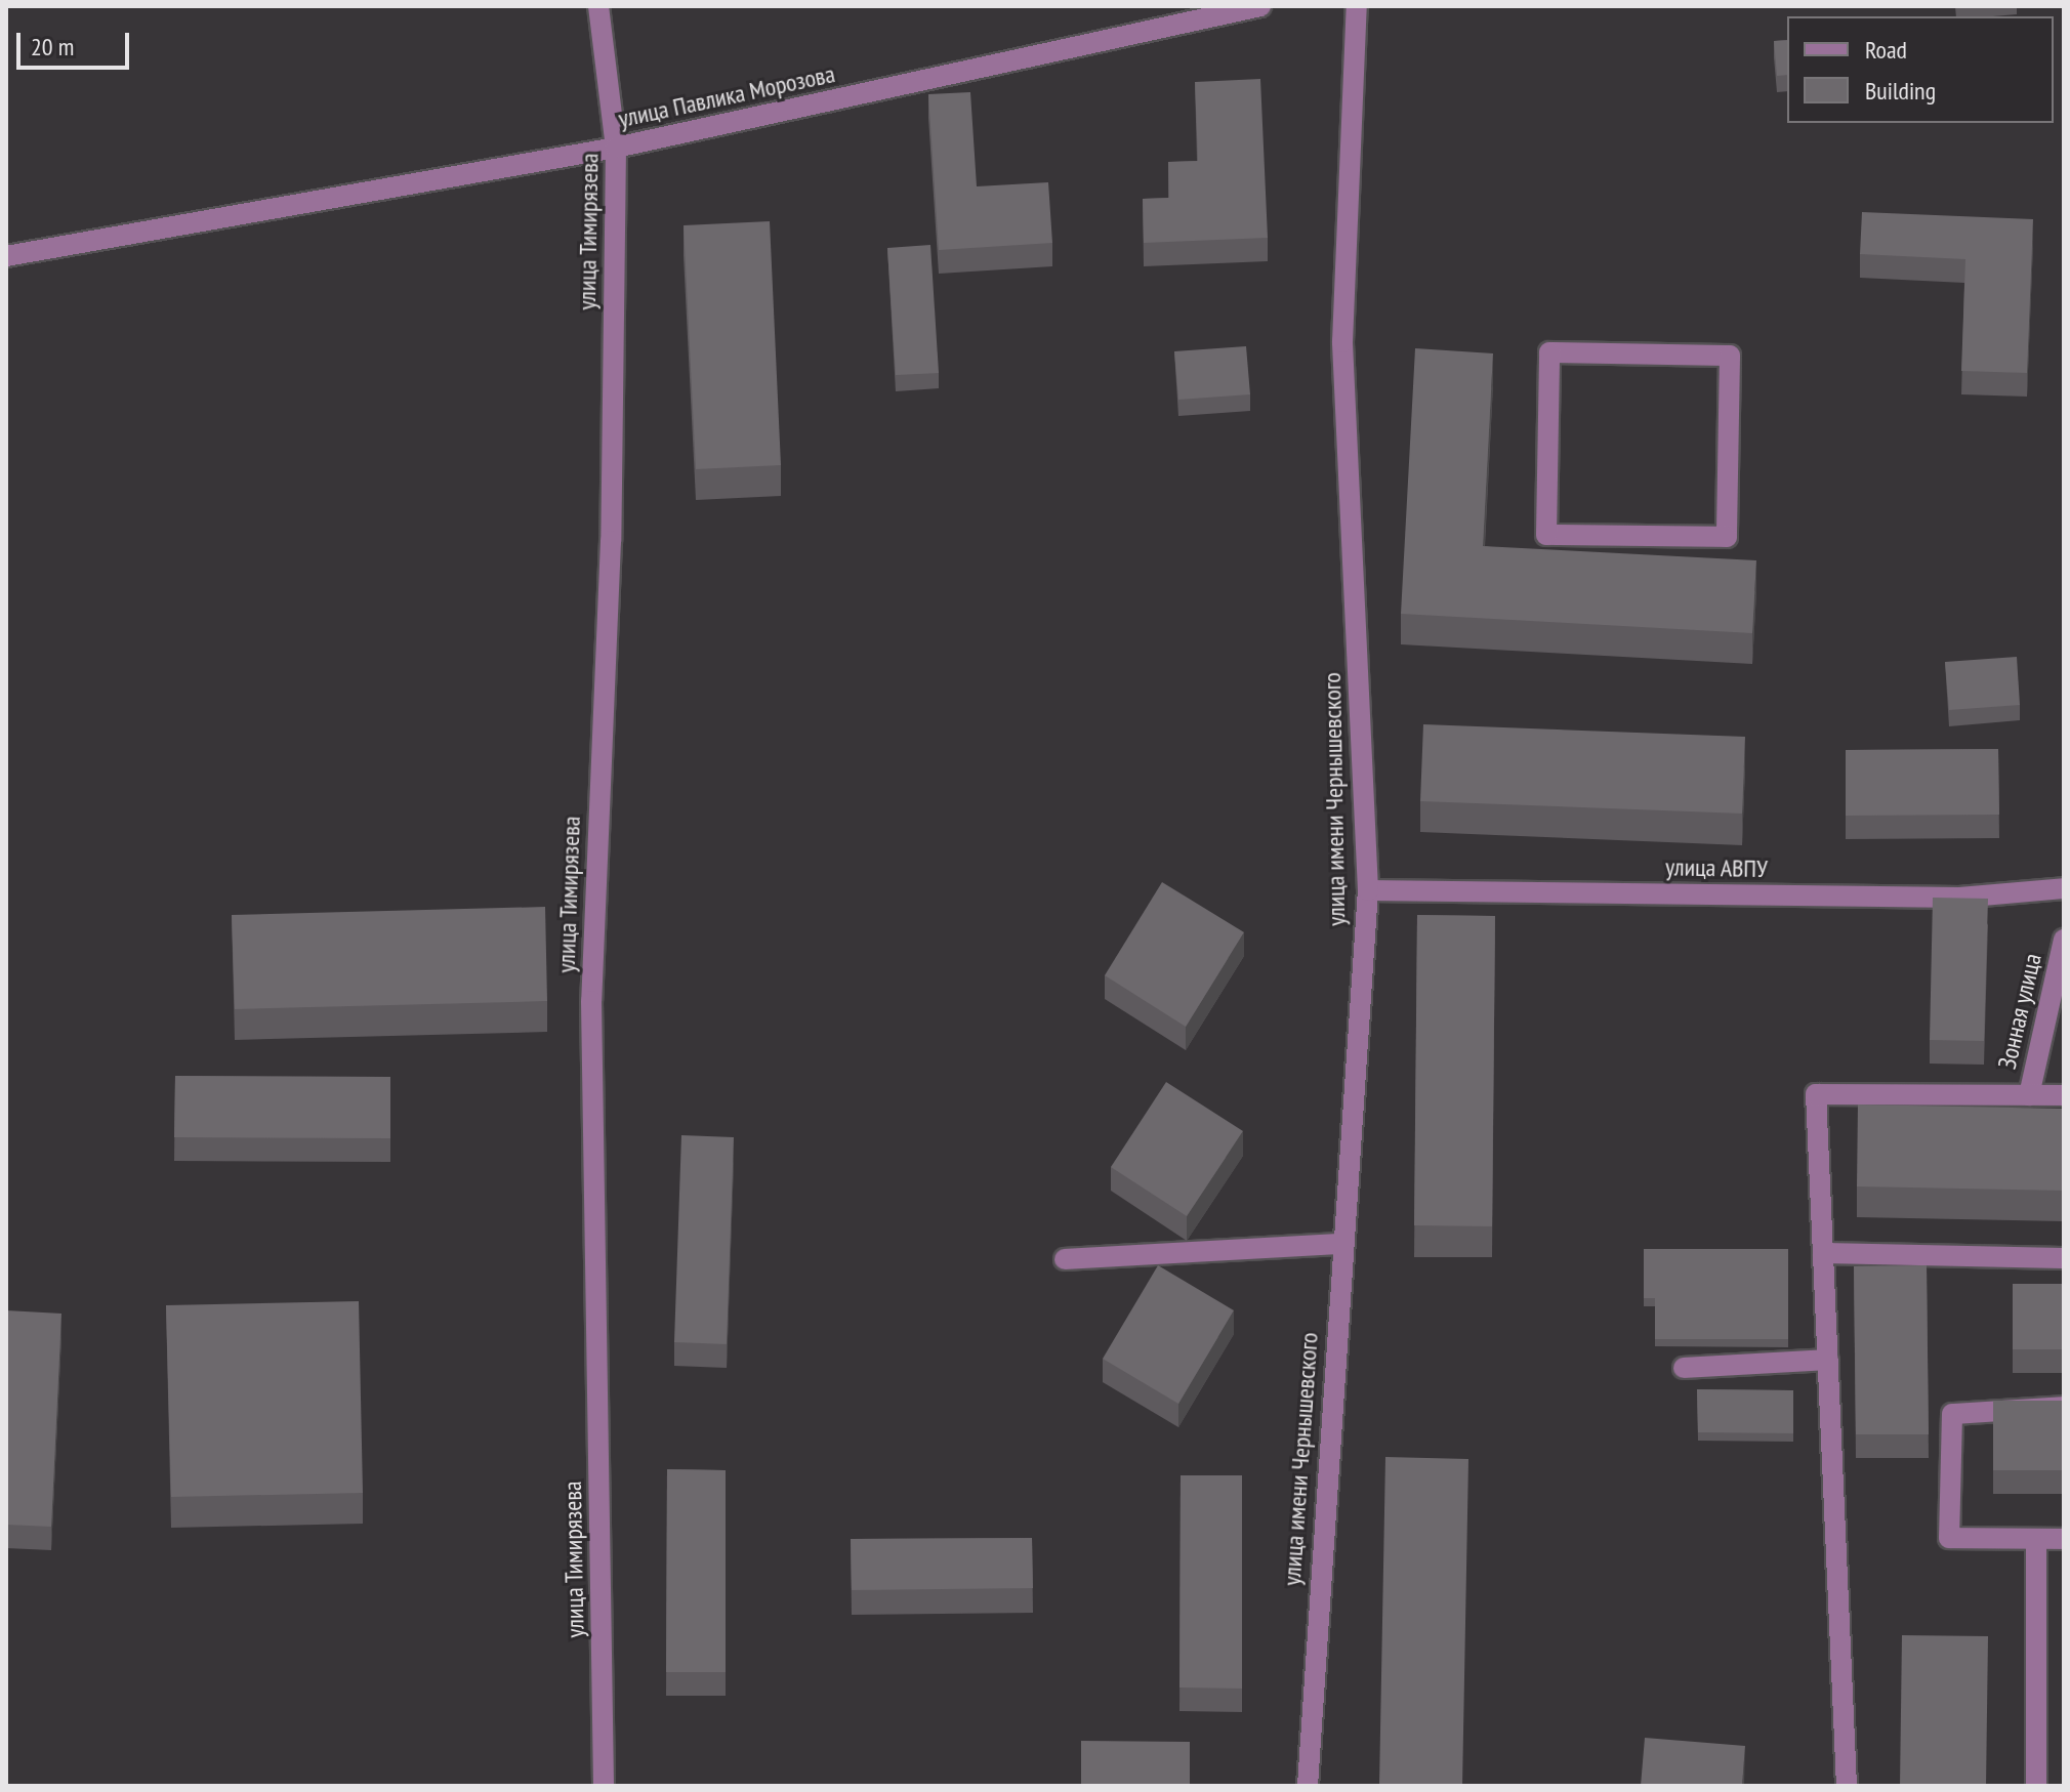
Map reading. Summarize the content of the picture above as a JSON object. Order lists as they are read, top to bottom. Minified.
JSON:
{"streets":{"street":["улица Павлика Морозова","улица Тимирязева","улица имени Чернышевского","улица АВПУ","Зонная улица"]},"crossings":[["улица Павлика Морозова","улица Тимирязева"],["улица имени Чернышевского","улица АВПУ"]],"legend":["Road","Building"],"scale_bar":"20 m"}
